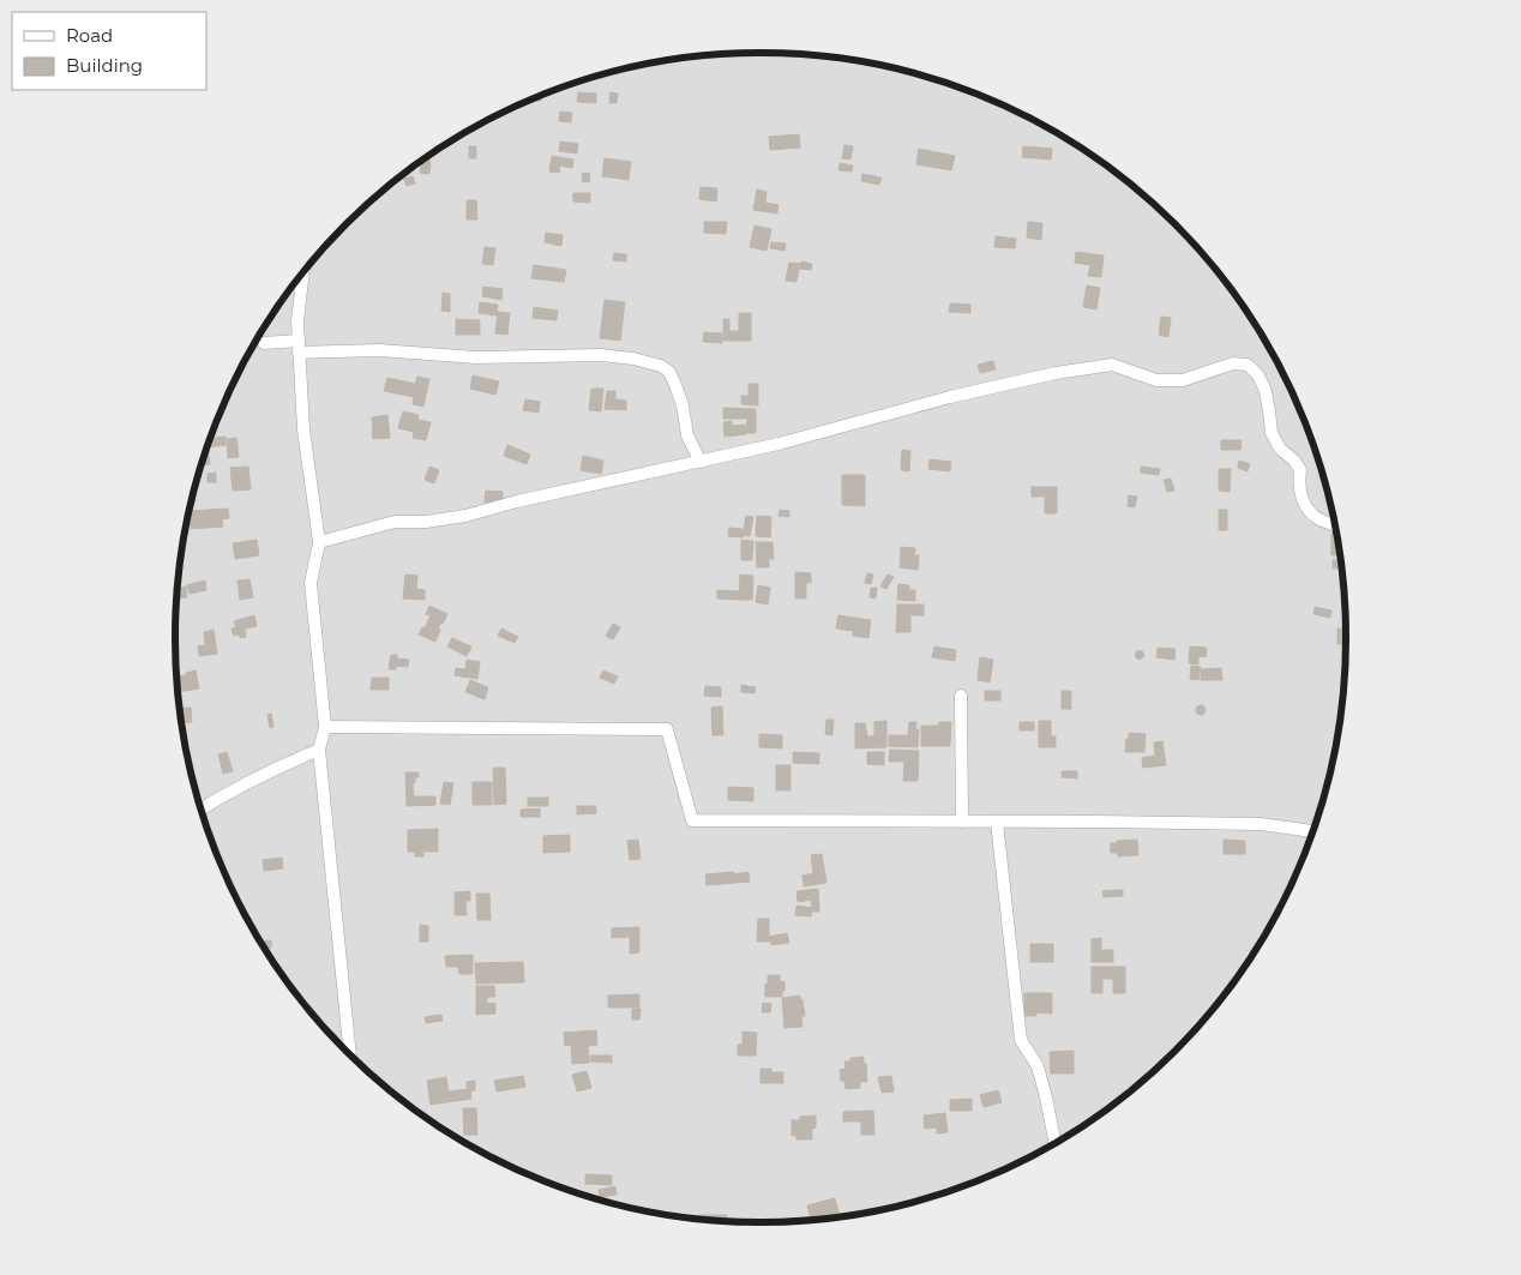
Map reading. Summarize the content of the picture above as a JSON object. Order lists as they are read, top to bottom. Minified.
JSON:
{"legend":["Road","Building"]}
